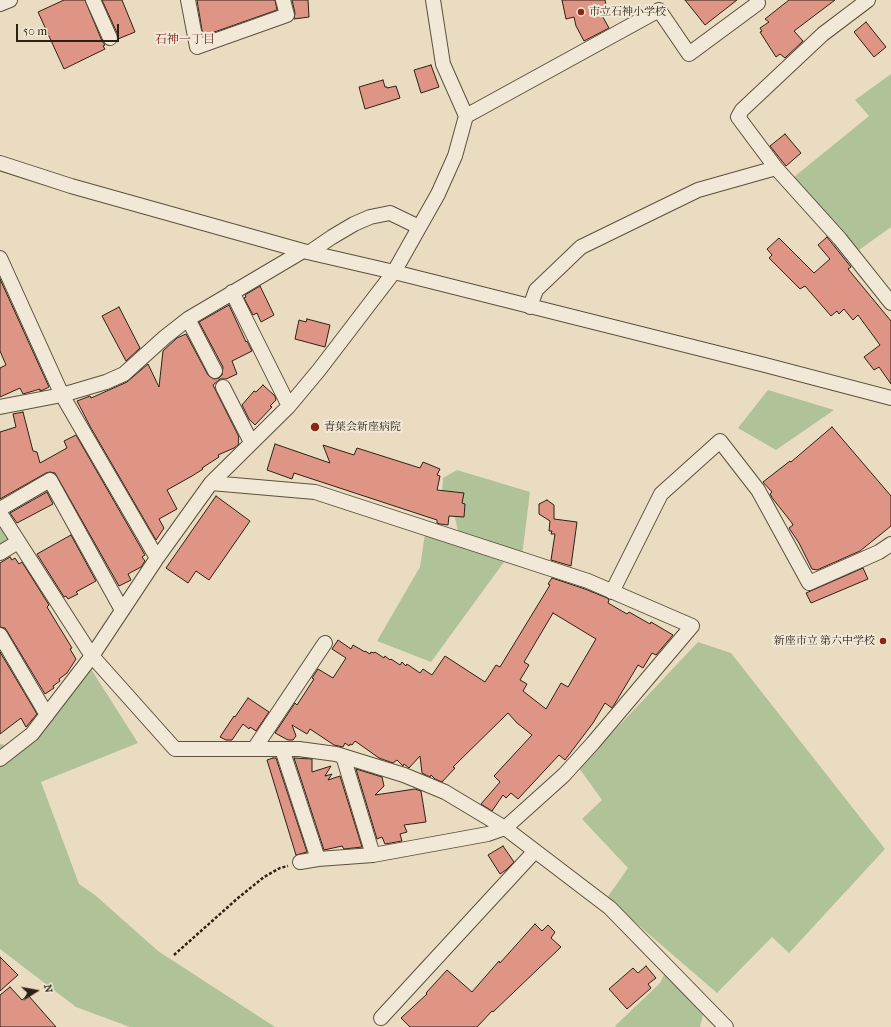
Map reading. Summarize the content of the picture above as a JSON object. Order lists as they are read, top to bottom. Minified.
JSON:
{"districts":["石神一丁目"],"places":["市立石神小学校","青葉会新座病院","新座市立 第六中学校"],"scale_bar":"50 m","north":"right"}
